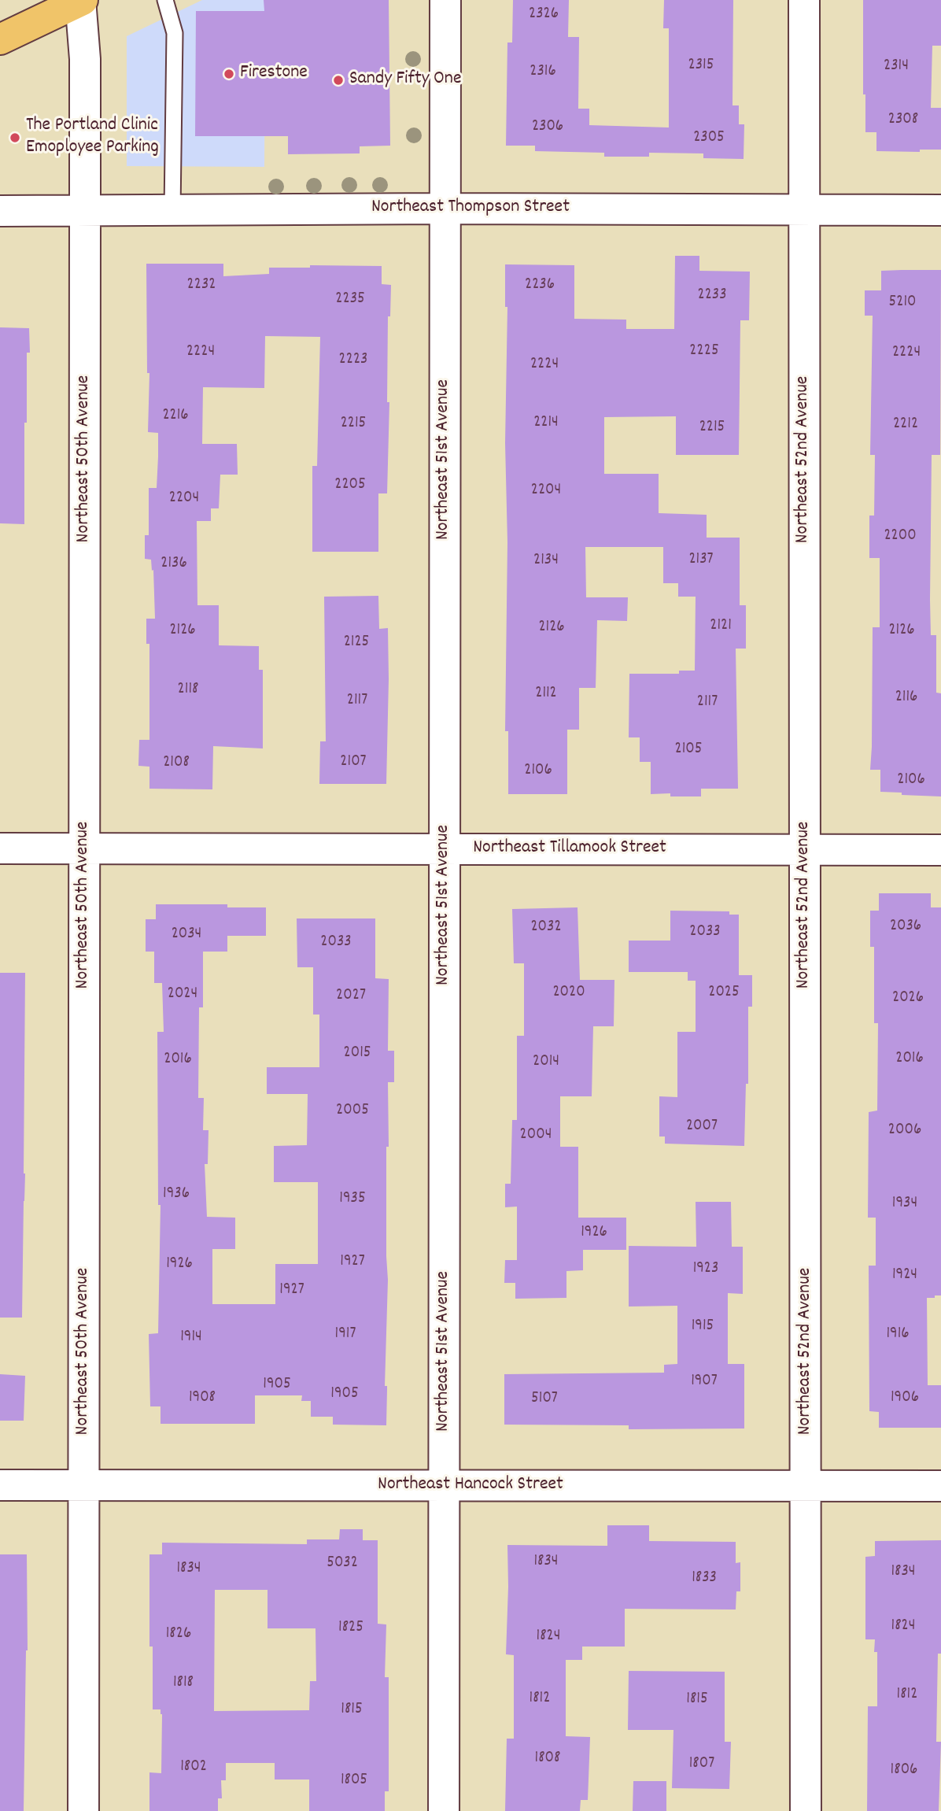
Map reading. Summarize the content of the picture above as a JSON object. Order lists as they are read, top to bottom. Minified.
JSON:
{"streets":{"street":["Northeast Thompson Street","Northeast 50th Avenue","Northeast 51st Avenue","Northeast 52nd Avenue","Northeast Tillamook Street","Northeast Hancock Street"]},"crossings":[["Northeast Thompson Street","Northeast 50th Avenue"],["Northeast Thompson Street","Northeast 51st Avenue"],["Northeast Thompson Street","Northeast 52nd Avenue"],["Northeast 50th Avenue","Northeast Tillamook Street"],["Northeast 50th Avenue","Northeast Hancock Street"],["Northeast 51st Avenue","Northeast Tillamook Street"],["Northeast 51st Avenue","Northeast Hancock Street"],["Northeast 52nd Avenue","Northeast Tillamook Street"],["Northeast 52nd Avenue","Northeast Hancock Street"]],"places":["Firestone","Sandy Fifty One","The Portland Clinic Emoployee Parking"],"house_numbers":["2326","2315","2314","2316","2308","2306","2305","2232","2236","2233","2235","5210","2225","2224","2224","2223","2224","2216","2214","2215","2212","2215","2205","2204","2204","2200","2137","2134","2136","2121","2126","2126","2126","2125","2118","2112","2116","2117","2117","2105","2107","2108","2106","2106","2036","2032","2033","2034","2033","2020","2025","2024","2027","2026","2015","2016","2016","2014","2005","2007","2006","2004","1936","1935","1934","1926","1927","1926","1923","1924","1927","1915","1917","1916","1914","1907","1905","1905","1908","1906","5107","1834","5032","1834","1834","1833","1824","1825","1826","1824","1818","1812","1812","1815","1815","1808","1807","1802","1806","1805"]}
